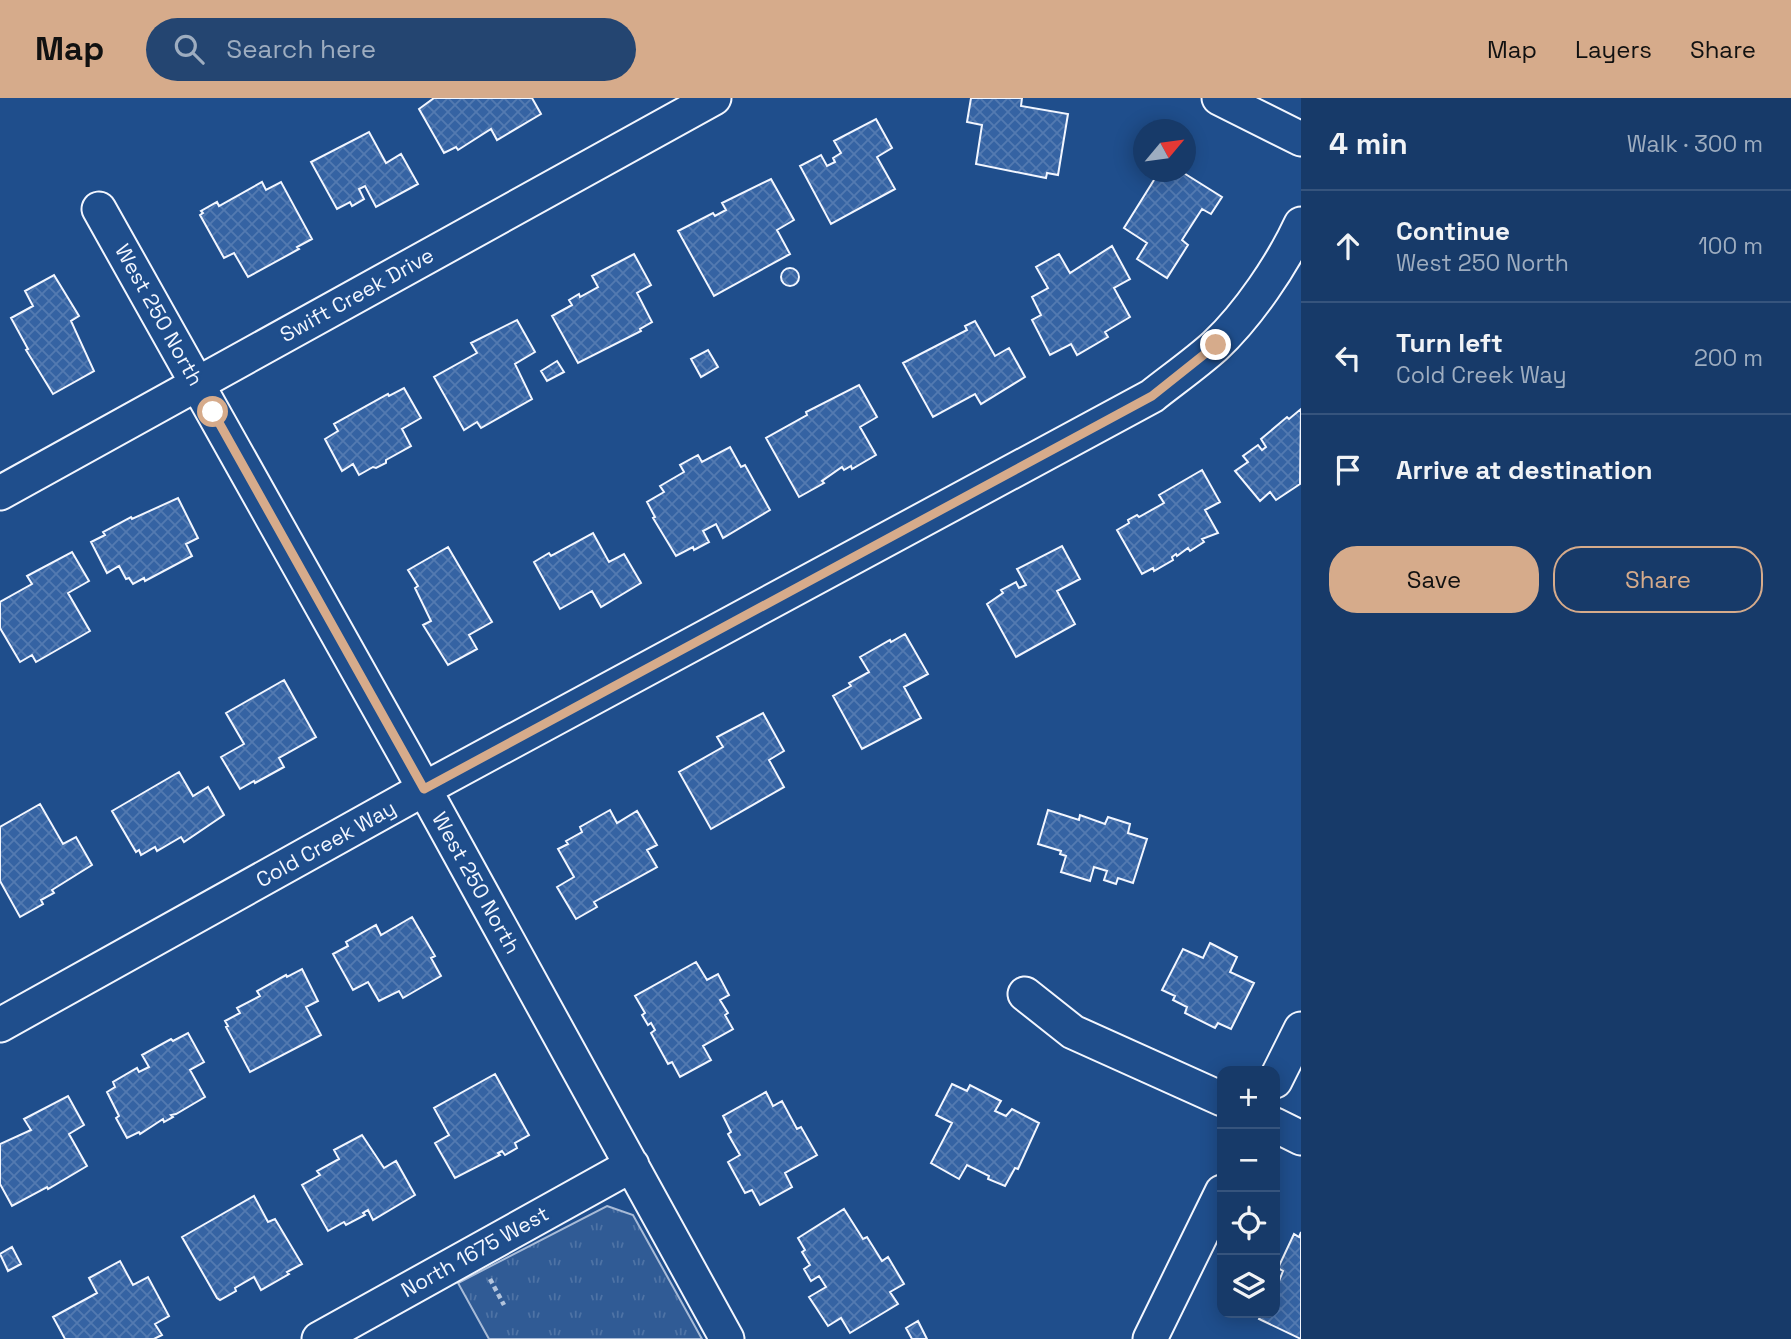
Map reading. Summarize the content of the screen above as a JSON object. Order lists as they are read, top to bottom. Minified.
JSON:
{"streets":{"street":["Swift Creek Drive","West 250 North","Cold Creek Way","North 1675 West"]},"crossings":[["Swift Creek Drive","West 250 North"],["West 250 North","Cold Creek Way"],["West 250 North","North 1675 West"]],"north":"top right","page":{"header":"Map","search":"Search here","nav":["Map","Layers","Share"],"heading":["4 min","Walk · 300 m"],"list":[["Continue","West 250 North","100 m"],["Turn left","Cold Creek Way","200 m"],"Arrive at destination"],"buttons":["Save","Share"],"map_buttons":["+","−"]}}
